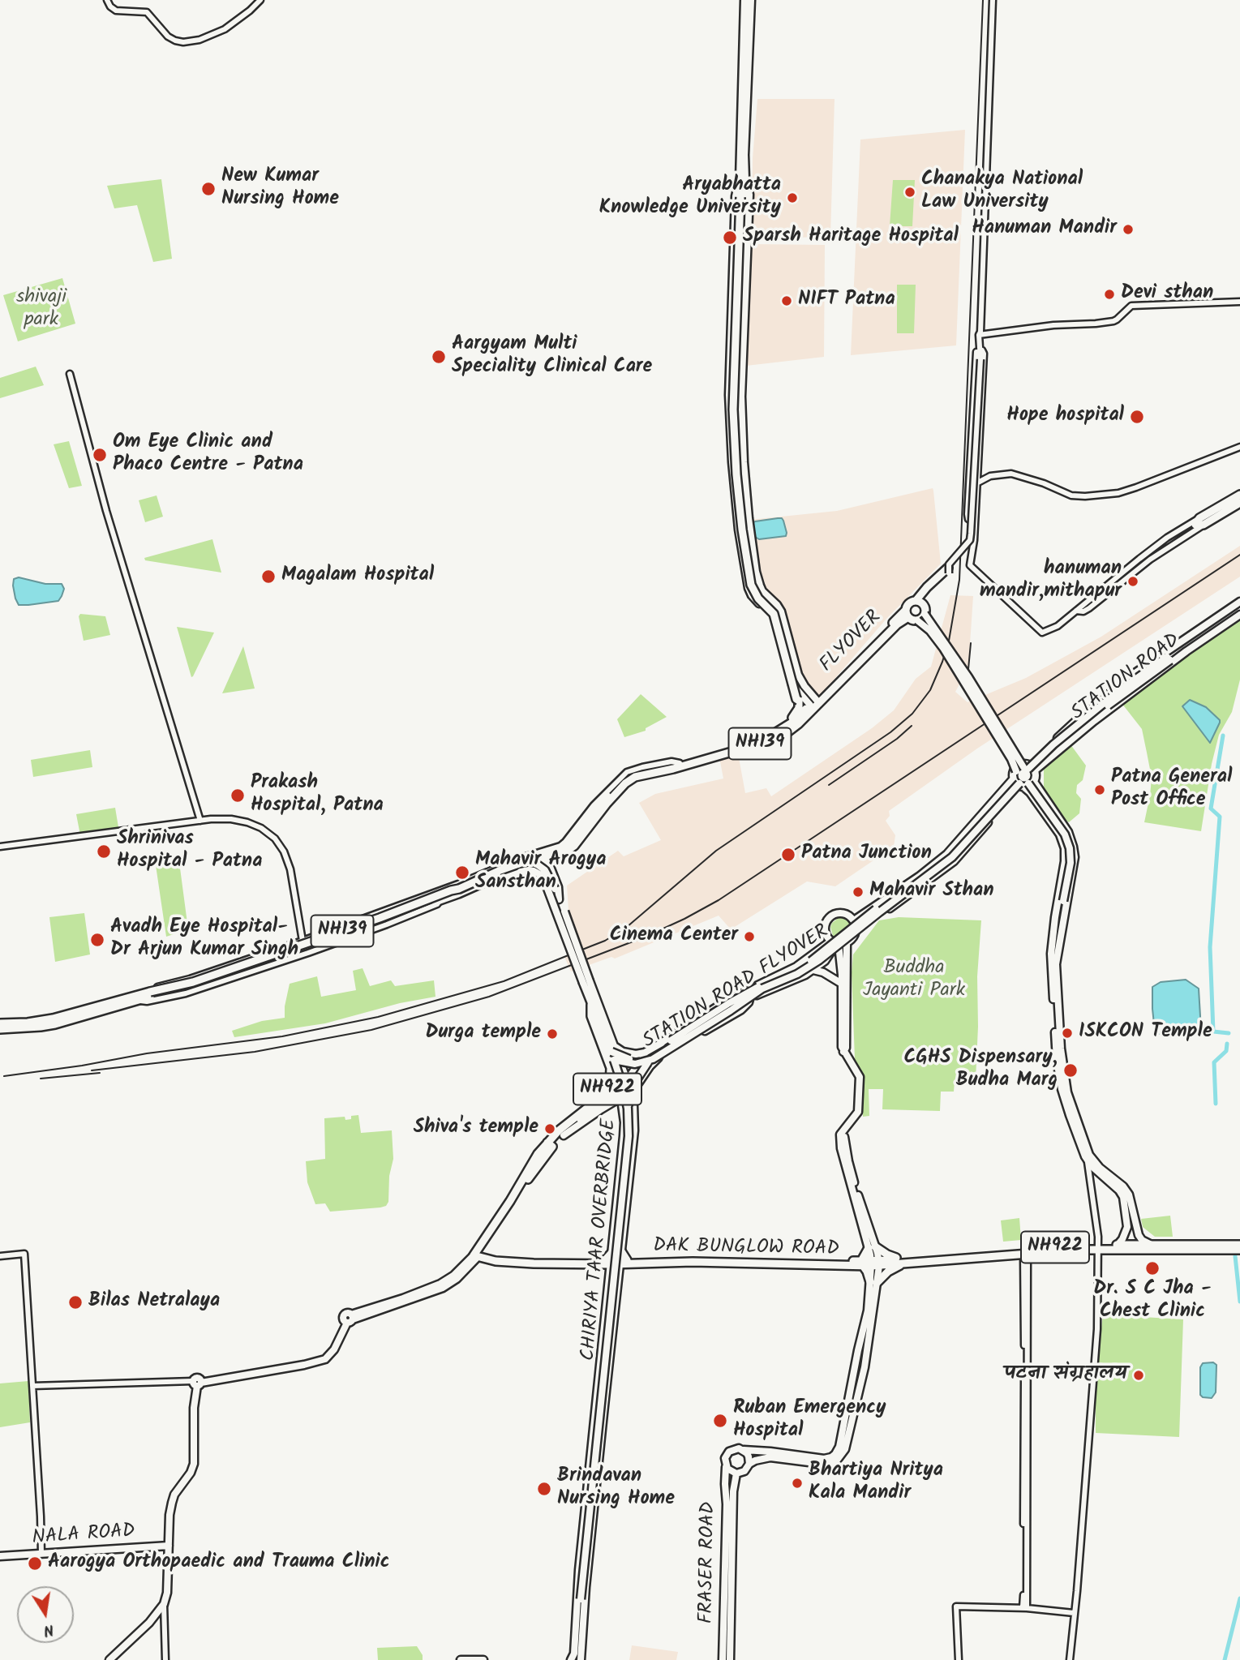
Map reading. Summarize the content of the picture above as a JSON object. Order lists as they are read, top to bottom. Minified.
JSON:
{"streets":{"highway":["FLYOVER","NH139","NH922","CHIRIYA TAAR OVERBRIDGE","DAK BUNGLOW ROAD"],"main road":["STATION ROAD FLYOVER","NALA ROAD","FRASER ROAD"]},"crossings":[["FLYOVER","NH139"],["NH139","CHIRIYA TAAR OVERBRIDGE"],["STATION ROAD FLYOVER","CHIRIYA TAAR OVERBRIDGE"],["NH922","CHIRIYA TAAR OVERBRIDGE"],["NH922","DAK BUNGLOW ROAD"]],"parks":["shivaji park","Buddha Jayanti Park"],"places":["New Kumar Nursing Home","Chanakya National Law University","Aryabhatta Knowledge University","Hanuman Mandir","Sparsh Haritage Hospital","Devi sthan","NIFT Patna","Aargyam Multi Speciality Clinical Care","Hope hospital","Om Eye Clinic and Phaco Centre - Patna","Magalam Hospital","hanuman mandir,mithapur","Patna General Post Office","Prakash Hospital, Patna","Shrinivas Hospital - Patna","Patna Junction","Mahavir Arogya Sansthan","Mahavir Sthan","Cinema Center","Avadh Eye Hospital- Dr Arjun Kumar Singh","ISKCON Temple","Durga temple","CGHS Dispensary, Budha Marg","Shiva's temple","Dr. S C Jha - Chest Clinic","Bilas Netralaya","पटना संग्रहालय","Ruban Emergency Hospital","Bhartiya Nritya Kala Mandir","Brindavan Nursing Home","Aarogya Orthopaedic and Trauma Clinic"],"north":"bottom"}
